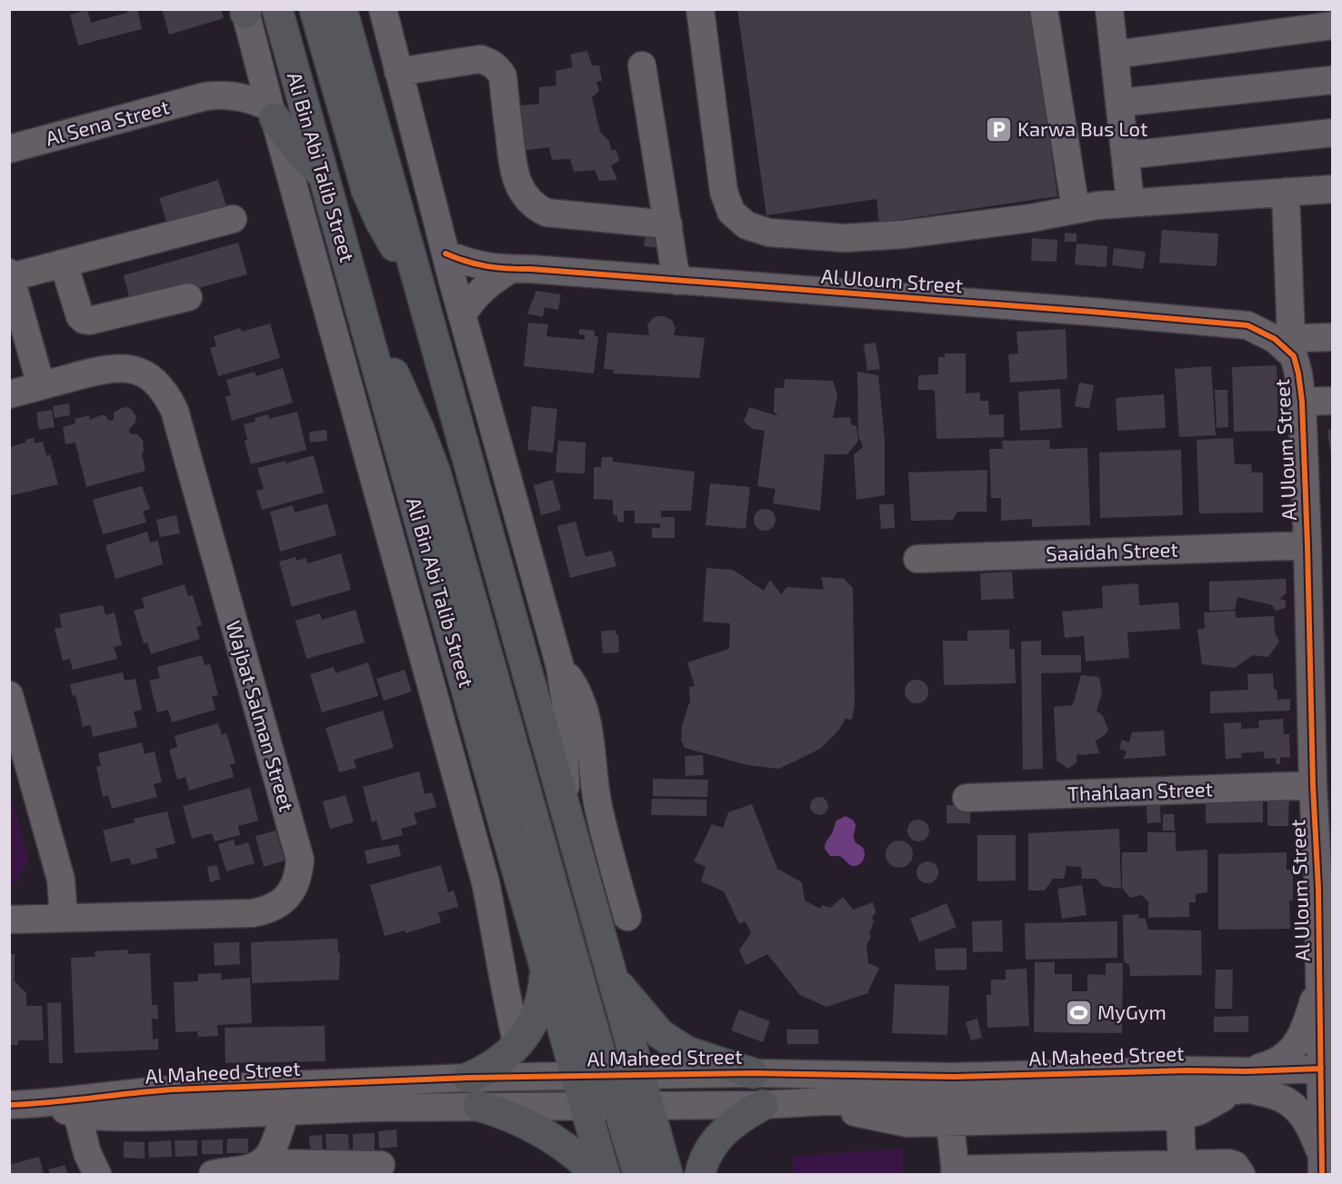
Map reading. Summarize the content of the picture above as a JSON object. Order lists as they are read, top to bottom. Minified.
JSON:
{"streets":{"main road":["Ali Bin Abi Talib Street"],"street":["Al Sena Street","Al Uloum Street","Saaidah Street","Wajbat Salman Street","Thahlaan Street","Al Maheed Street"]},"crossings":[["Al Sena Street","Ali Bin Abi Talib Street"],["Ali Bin Abi Talib Street","Al Maheed Street"],["Al Uloum Street","Saaidah Street"],["Al Uloum Street","Thahlaan Street"],["Al Uloum Street","Al Maheed Street"]],"places":{"parking":["Karwa Bus Lot"],"sports":["MyGym"]}}
